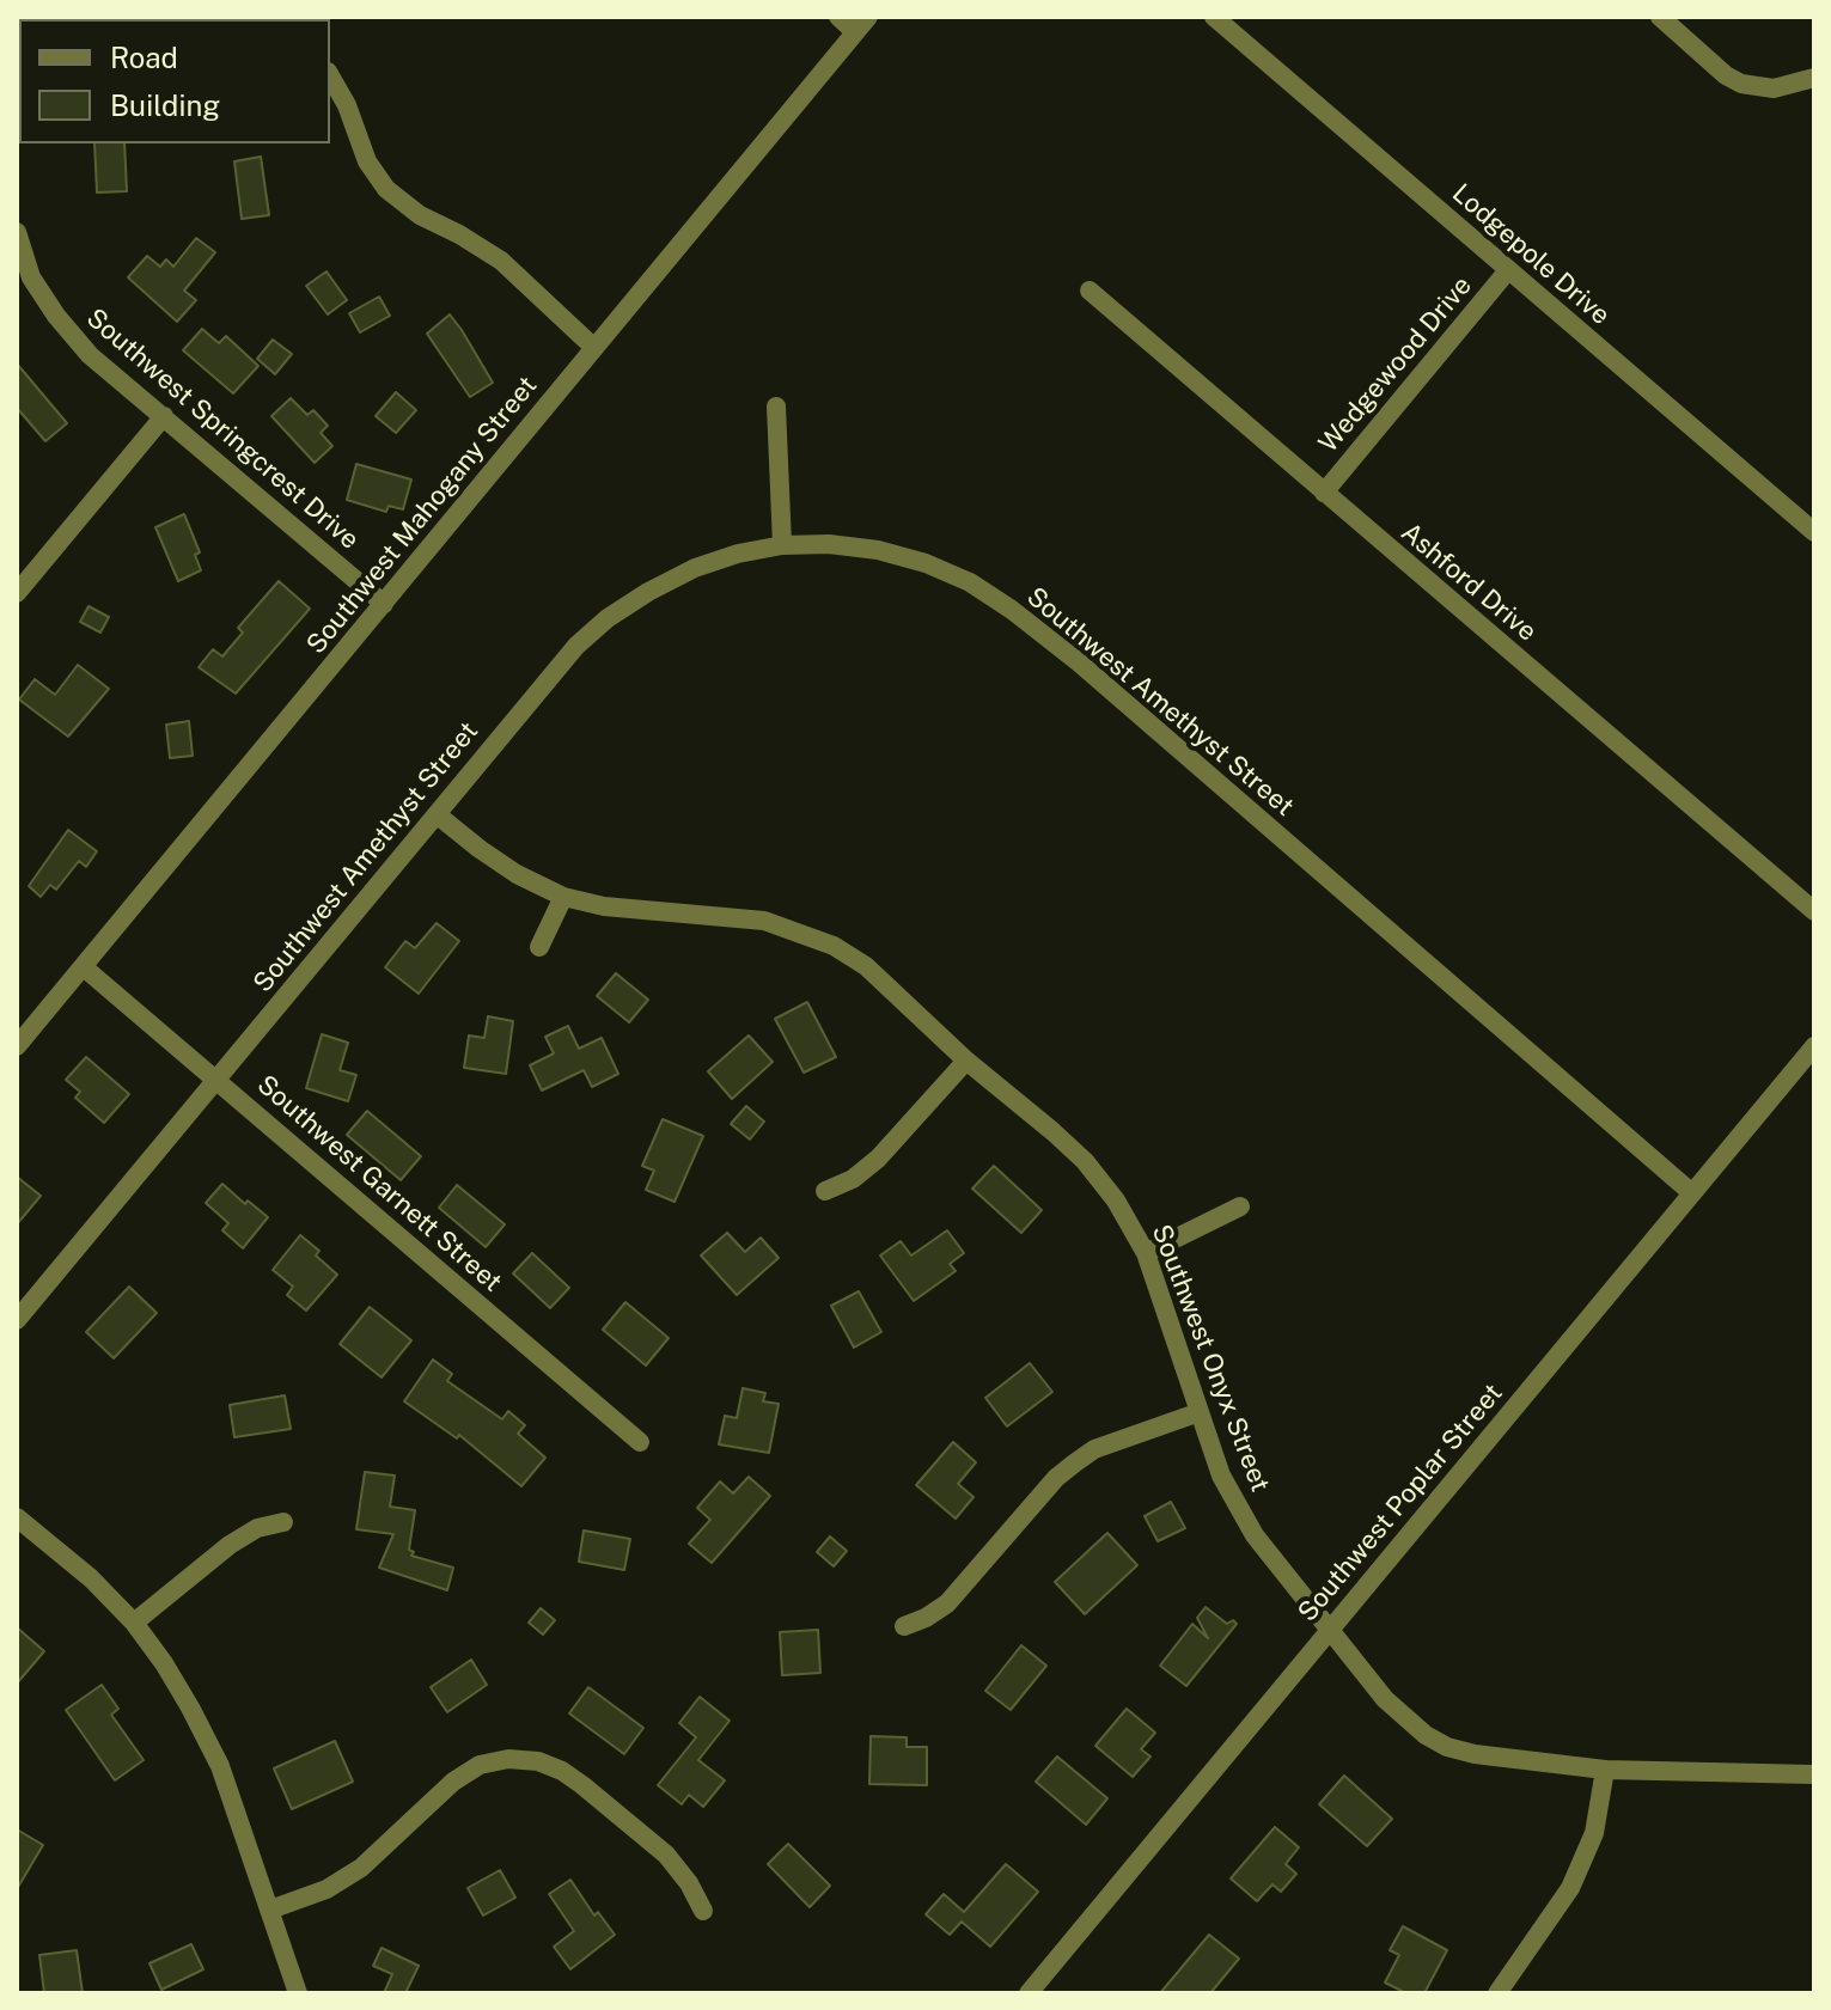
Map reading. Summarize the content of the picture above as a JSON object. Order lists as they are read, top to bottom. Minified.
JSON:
{"streets":{"street":["Lodgepole Drive","Wedgewood Drive","Southwest Springcrest Drive","Southwest Mahogany Street","Ashford Drive","Southwest Amethyst Street","Southwest Garnett Street","Southwest Onyx Street","Southwest Poplar Street"]},"crossings":[["Lodgepole Drive","Wedgewood Drive"],["Wedgewood Drive","Ashford Drive"],["Southwest Springcrest Drive","Southwest Mahogany Street"],["Southwest Mahogany Street","Southwest Garnett Street"],["Southwest Amethyst Street","Southwest Garnett Street"],["Southwest Amethyst Street","Southwest Onyx Street"],["Southwest Amethyst Street","Southwest Poplar Street"],["Southwest Onyx Street","Southwest Poplar Street"]],"legend":["Road","Building"]}
